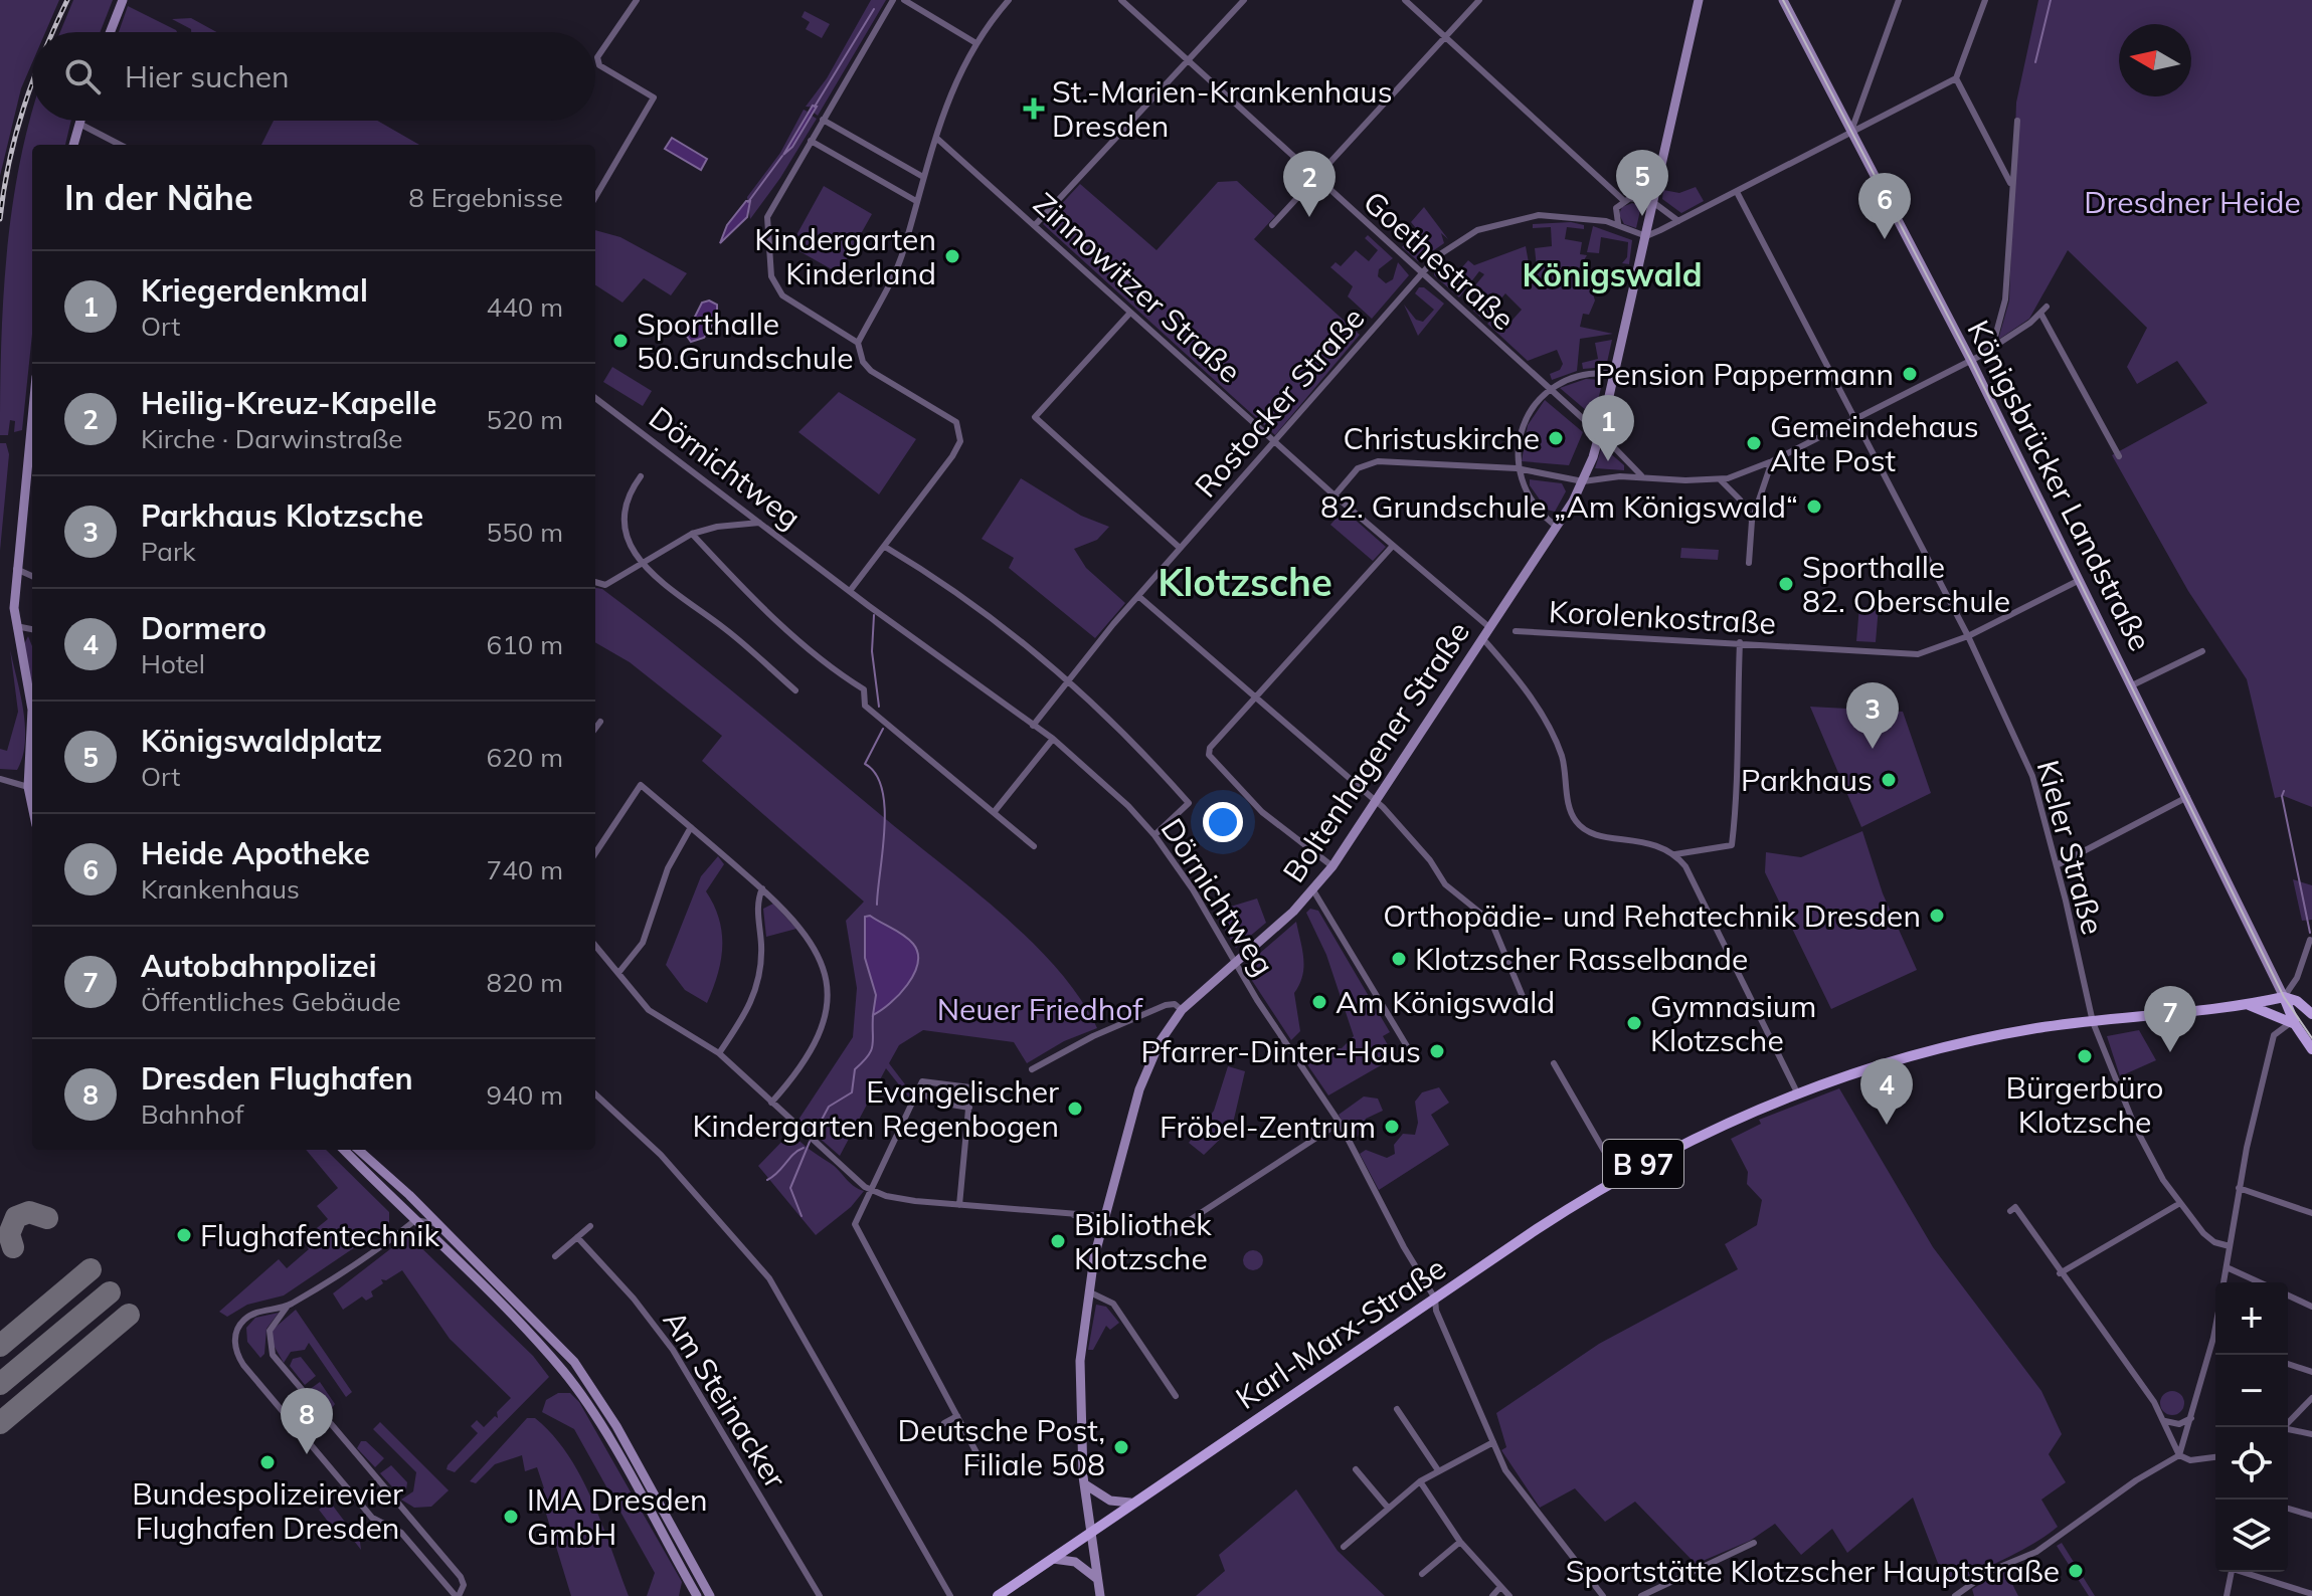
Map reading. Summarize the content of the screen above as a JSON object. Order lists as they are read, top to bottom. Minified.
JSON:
{"streets":{"main road":["Königsbrücker Landstraße","Boltenhagener Straße","B 97","Karl-Marx-Straße"],"street":["Goethestraße","Zinnowitzer Straße","Rostocker Straße","Dörnichtweg","Korolenkostraße","Kieler Straße","Am Steinacker"]},"crossings":[["Goethestraße","Rostocker Straße"],["Goethestraße","Boltenhagener Straße"],["Zinnowitzer Straße","Rostocker Straße"],["Zinnowitzer Straße","Boltenhagener Straße"],["Rostocker Straße","Dörnichtweg"],["Rostocker Straße","Boltenhagener Straße"],["Dörnichtweg","Boltenhagener Straße"],["Dörnichtweg","Karl-Marx-Straße"],["Königsbrücker Landstraße","Korolenkostraße"],["Königsbrücker Landstraße","Karl-Marx-Straße"],["Korolenkostraße","Kieler Straße"],["Boltenhagener Straße","B 97"],["Boltenhagener Straße","Karl-Marx-Straße"],["Kieler Straße","Karl-Marx-Straße"],["B 97","Karl-Marx-Straße"]],"districts":["Königswald","Klotzsche"],"parks":["Dresdner Heide","Neuer Friedhof"],"places":{"health":["St.-Marien-Krankenhaus Dresden"],"other":["Kindergarten Kinderland","Sporthalle 50.Grundschule","Pension Pappermann","Christuskirche","Gemeindehaus Alte Post","82. Grundschule „Am Königswald“","Sporthalle 82. Oberschule","Parkhaus","Orthopädie- und Rehatechnik Dresden","Klotzscher Rasselbande","Am Königswald","Gymnasium Klotzsche","Pfarrer-Dinter-Haus","Bürgerbüro Klotzsche","Evangelischer Kindergarten Regenbogen","Fröbel-Zentrum","Flughafentechnik","Bibliothek Klotzsche","Deutsche Post, Filiale 508","Bundespolizeirevier Flughafen Dresden","IMA Dresden GmbH","Sportstätte Klotzscher Hauptstraße"]},"north":"left","page":{"search":"Hier suchen","heading":["In der Nähe","8 Ergebnisse"],"pins":["5","2","6","1","3","7","4","8"],"list":[{"mark":"1","name":"Kriegerdenkmal","note":"Ort","value":"440 m"},{"mark":"2","name":"Heilig-Kreuz-Kapelle","note":"Kirche · Darwinstraße","value":"520 m"},{"mark":"3","name":"Parkhaus Klotzsche","note":"Park","value":"550 m"},{"mark":"4","name":"Dormero","note":"Hotel","value":"610 m"},{"mark":"5","name":"Königswaldplatz","note":"Ort","value":"620 m"},{"mark":"6","name":"Heide Apotheke","note":"Krankenhaus","value":"740 m"},{"mark":"7","name":"Autobahnpolizei","note":"Öffentliches Gebäude","value":"820 m"},{"mark":"8","name":"Dresden Flughafen","note":"Bahnhof","value":"940 m"}],"map_buttons":["+","−"]}}
